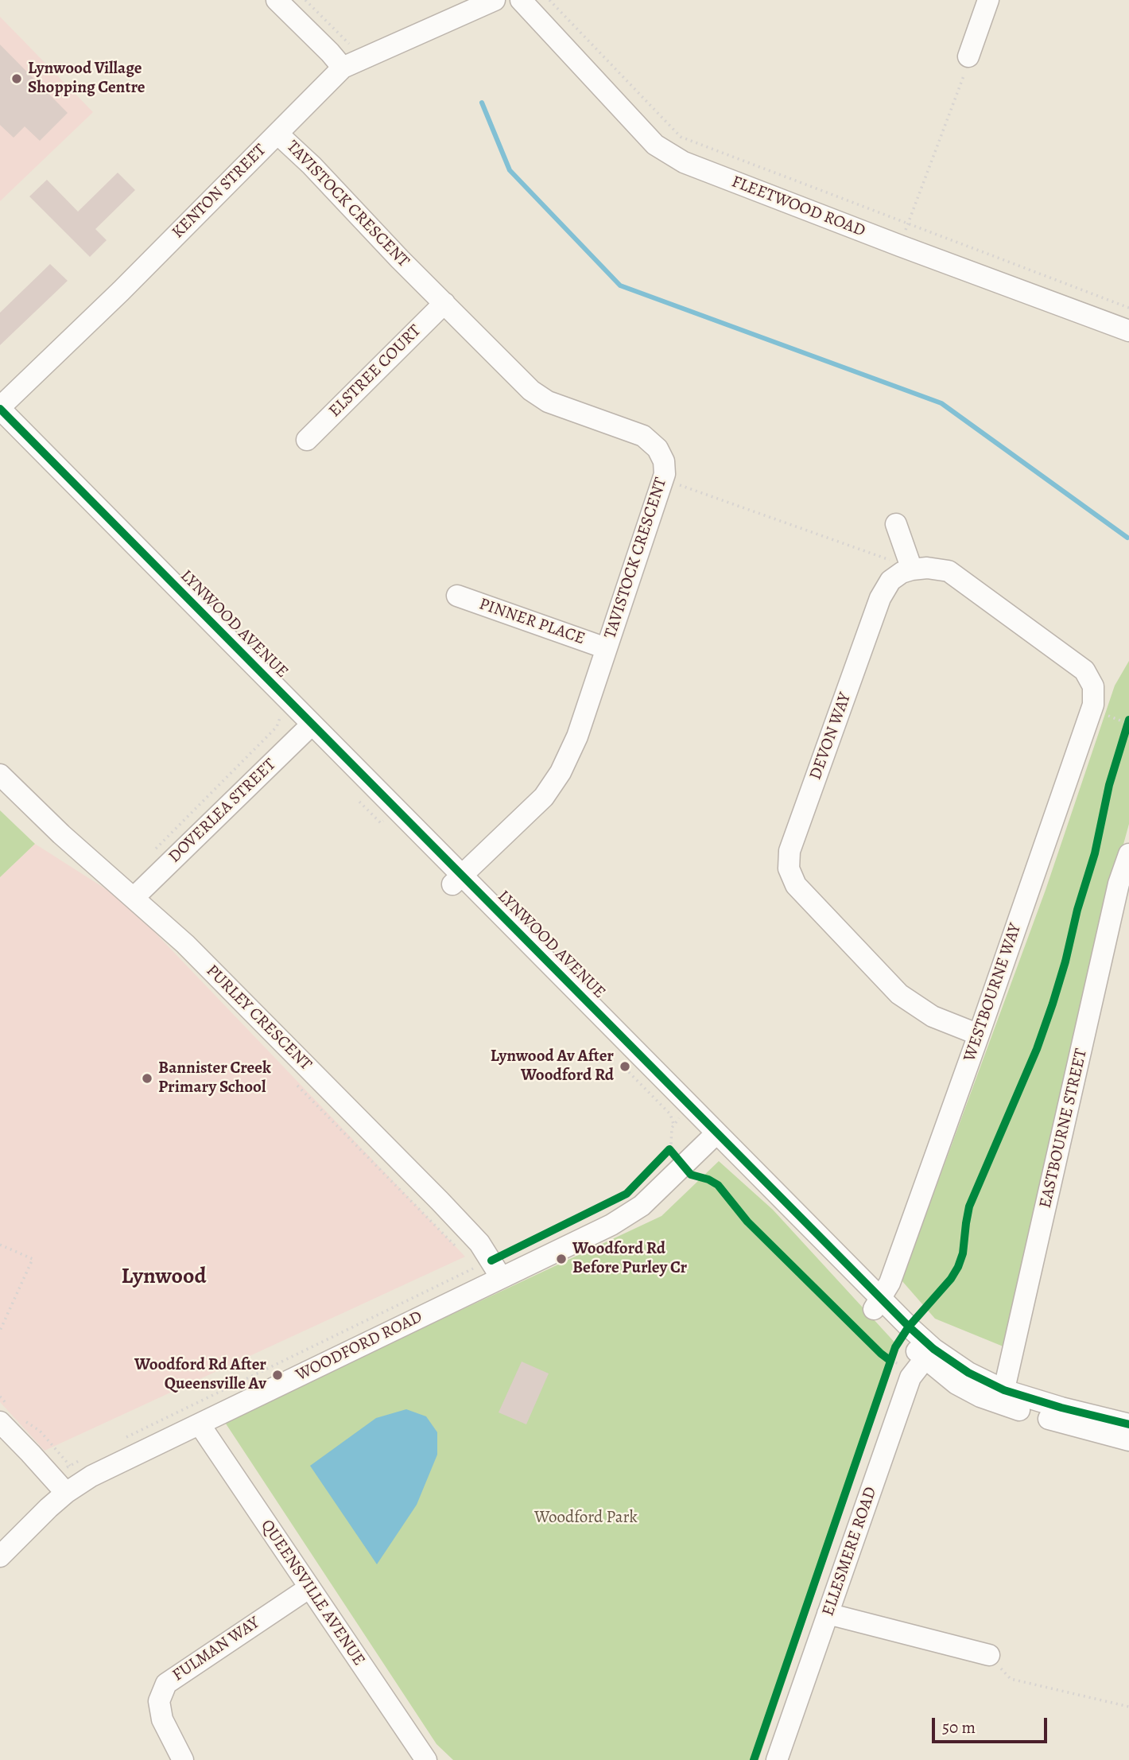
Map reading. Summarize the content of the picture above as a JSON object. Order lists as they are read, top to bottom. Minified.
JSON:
{"streets":{"street":["KENTON STREET","TAVISTOCK CRESCENT","FLEETWOOD ROAD","ELSTREE COURT","PINNER PLACE","LYNWOOD AVENUE","DEVON WAY","DOVERLEA STREET","WESTBOURNE WAY","PURLEY CRESCENT","EASTBOURNE STREET","WOODFORD ROAD","ELLESMERE ROAD","QUEENSVILLE AVENUE","FULMAN WAY"]},"crossings":[["KENTON STREET","TAVISTOCK CRESCENT"],["KENTON STREET","LYNWOOD AVENUE"],["TAVISTOCK CRESCENT","ELSTREE COURT"],["TAVISTOCK CRESCENT","PINNER PLACE"],["TAVISTOCK CRESCENT","LYNWOOD AVENUE"],["LYNWOOD AVENUE","DOVERLEA STREET"],["LYNWOOD AVENUE","WESTBOURNE WAY"],["LYNWOOD AVENUE","EASTBOURNE STREET"],["LYNWOOD AVENUE","WOODFORD ROAD"],["LYNWOOD AVENUE","ELLESMERE ROAD"],["DEVON WAY","WESTBOURNE WAY"],["DOVERLEA STREET","PURLEY CRESCENT"],["PURLEY CRESCENT","WOODFORD ROAD"],["WOODFORD ROAD","QUEENSVILLE AVENUE"],["QUEENSVILLE AVENUE","FULMAN WAY"]],"districts":["Lynwood"],"parks":["Woodford Park"],"places":["Lynwood Village Shopping Centre","Lynwood Av After Woodford Rd","Bannister Creek Primary School","Woodford Rd Before Purley Cr","Woodford Rd After Queensville Av"],"scale_bar":"50 m"}
